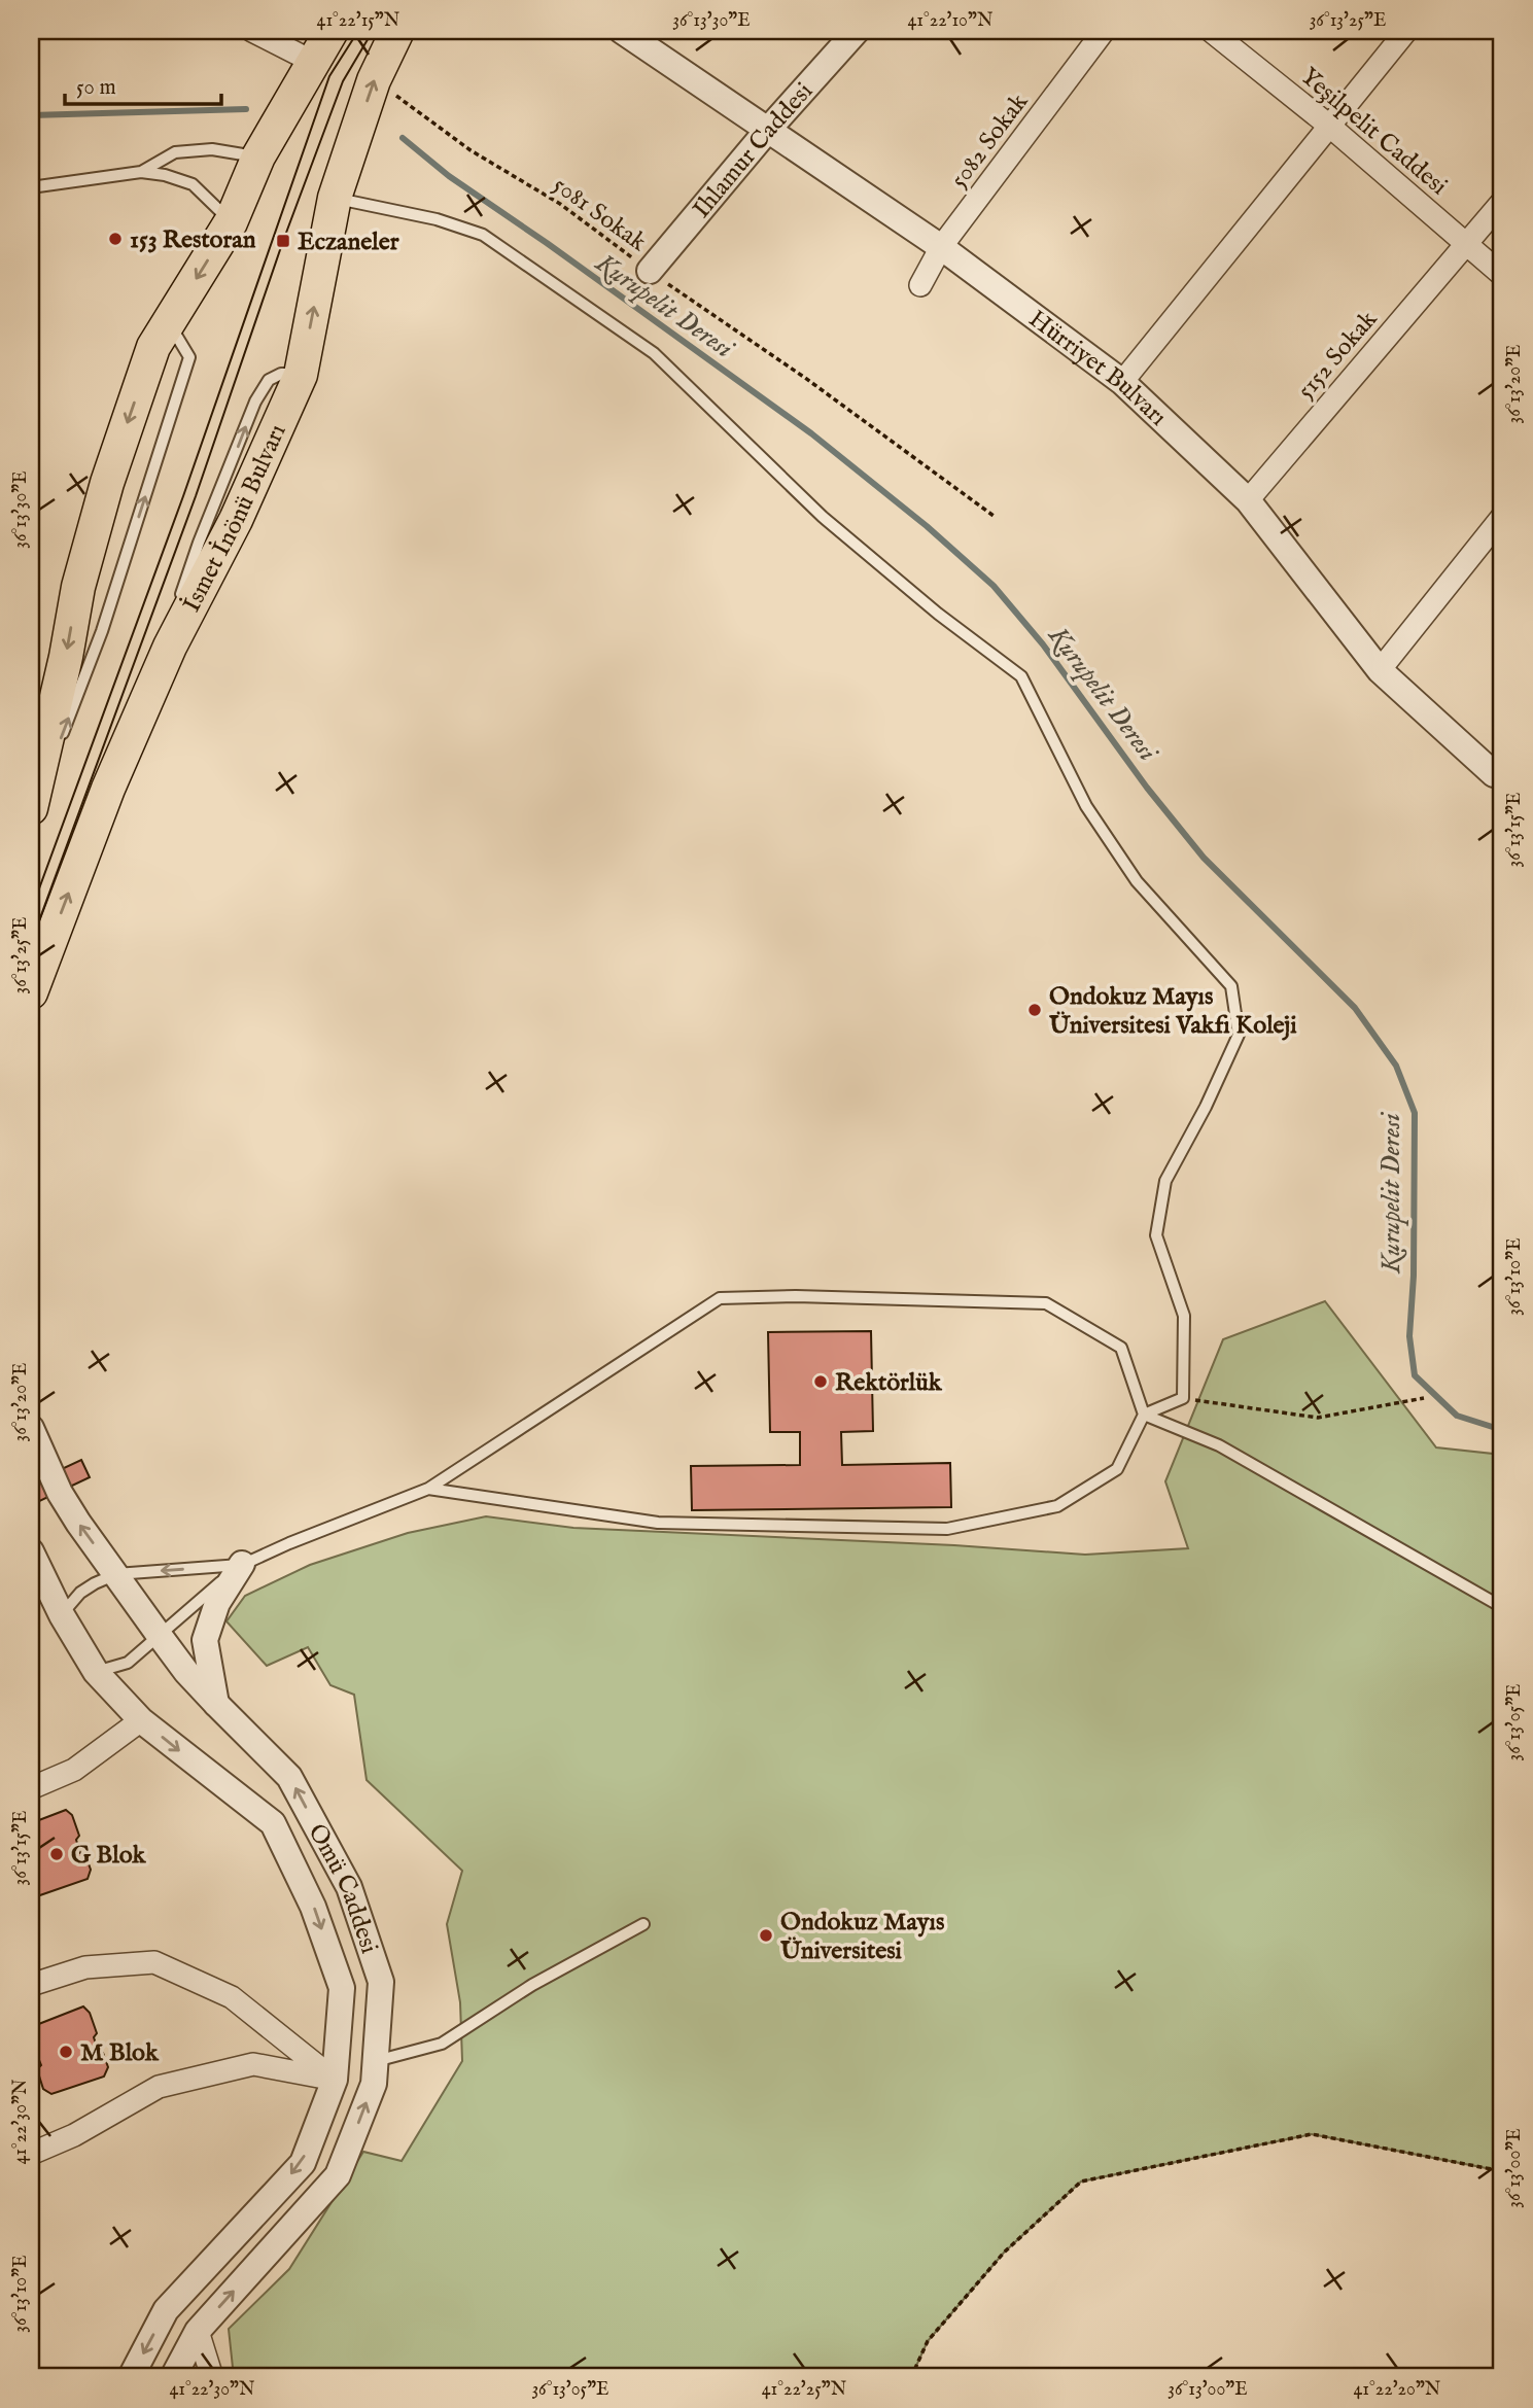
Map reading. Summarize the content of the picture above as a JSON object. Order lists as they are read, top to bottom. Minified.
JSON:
{"streets":{"main road":["İsmet İnönü Bulvarı"],"street":["Yeşilpelit Caddesi","5082 Sokak","Ihlamur Caddesi","5152 Sokak","Hürriyet Bulvarı","Omü Caddesi"],"path":["5081 Sokak"]},"crossings":[["Yeşilpelit Caddesi","5152 Sokak"],["5082 Sokak","Hürriyet Bulvarı"],["Ihlamur Caddesi","5081 Sokak"],["Ihlamur Caddesi","Hürriyet Bulvarı"],["5081 Sokak","İsmet İnönü Bulvarı"],["5152 Sokak","Hürriyet Bulvarı"]],"water":["Kurupelit Deresi"],"places":{"other":["153 Restoran","Ondokuz Mayıs Üniversitesi Vakfı Koleji","Rektörlük","G Blok","Ondokuz Mayıs Üniversitesi","M Blok"],"transit":["Eczaneler"]},"scale_bar":"50 m","coordinates":["41°22'15\"N","36°13'30\"E","41°22'10\"N","36°13'25\"E","36°13'20\"E","36°13'15\"E","36°13'10\"E","36°13'05\"E","41°22'30\"N","36°13'00\"E","41°22'25\"N","41°22'20\"N"]}
